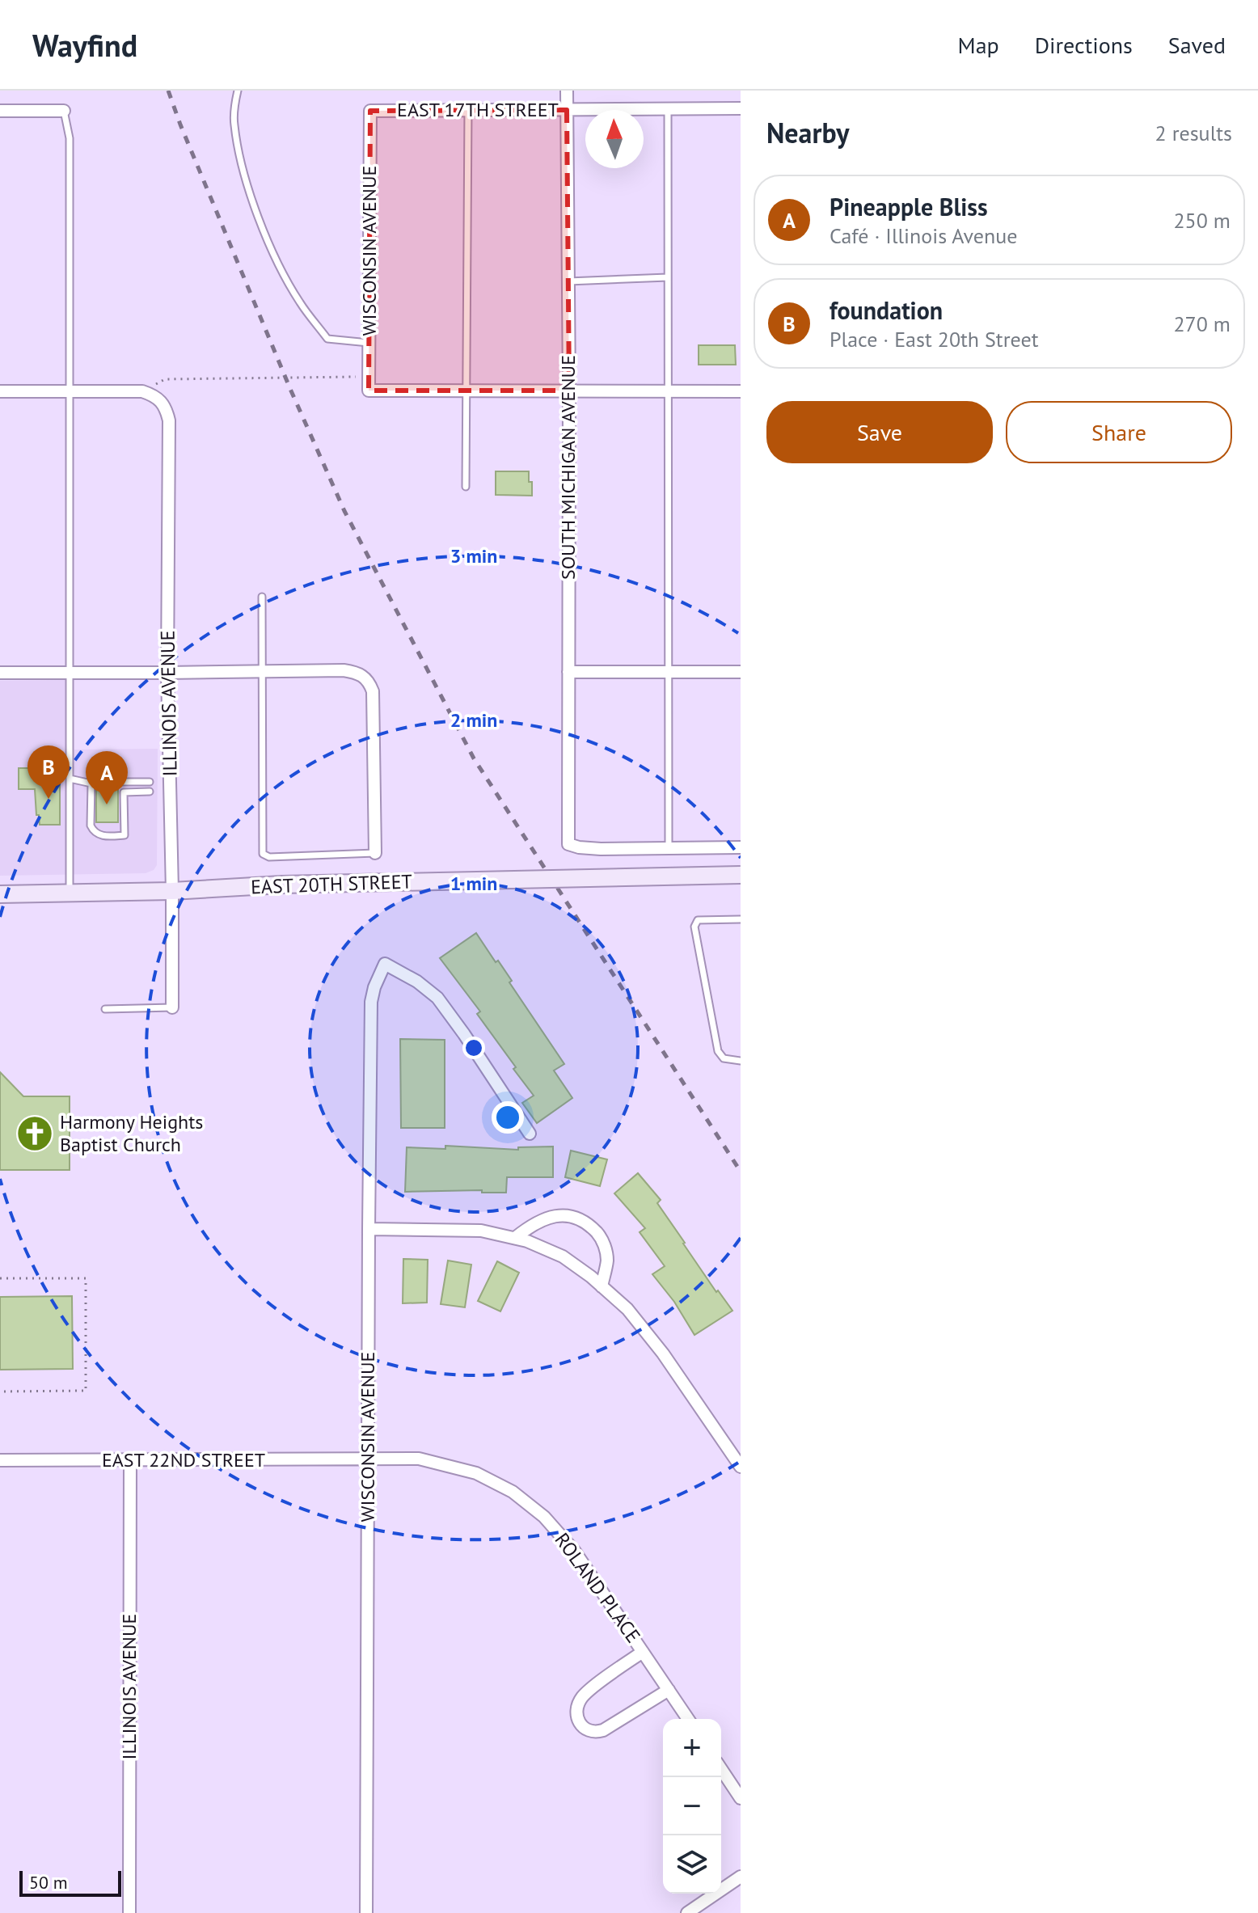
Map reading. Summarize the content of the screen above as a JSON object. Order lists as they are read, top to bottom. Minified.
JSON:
{"streets":{"main road":["EAST 20TH STREET"],"street":["EAST 17TH STREET","WISCONSIN AVENUE","SOUTH MICHIGAN AVENUE","ILLINOIS AVENUE","EAST 22ND STREET","ROLAND PLACE"]},"crossings":[["EAST 17TH STREET","WISCONSIN AVENUE"],["EAST 17TH STREET","SOUTH MICHIGAN AVENUE"],["WISCONSIN AVENUE","EAST 22ND STREET"],["WISCONSIN AVENUE","ROLAND PLACE"],["ILLINOIS AVENUE","EAST 20TH STREET"],["ILLINOIS AVENUE","EAST 22ND STREET"],["EAST 22ND STREET","ROLAND PLACE"]],"places":{"church":["Harmony Heights Baptist Church"]},"scale_bar":"50 m","north":"top","page":{"header":"Wayfind","nav":["Map","Directions","Saved"],"heading":["Nearby","2 results"],"list":[{"mark":"A","name":"Pineapple Bliss","note":"Café · Illinois Avenue","value":"250 m"},{"mark":"B","name":"foundation","note":"Place · East 20th Street","value":"270 m"}],"buttons":["Save","Share"],"pins":["B","A"],"map_buttons":["+","−"],"scale":"50 m"},"rings":["3 min","2 min","1 min"]}
